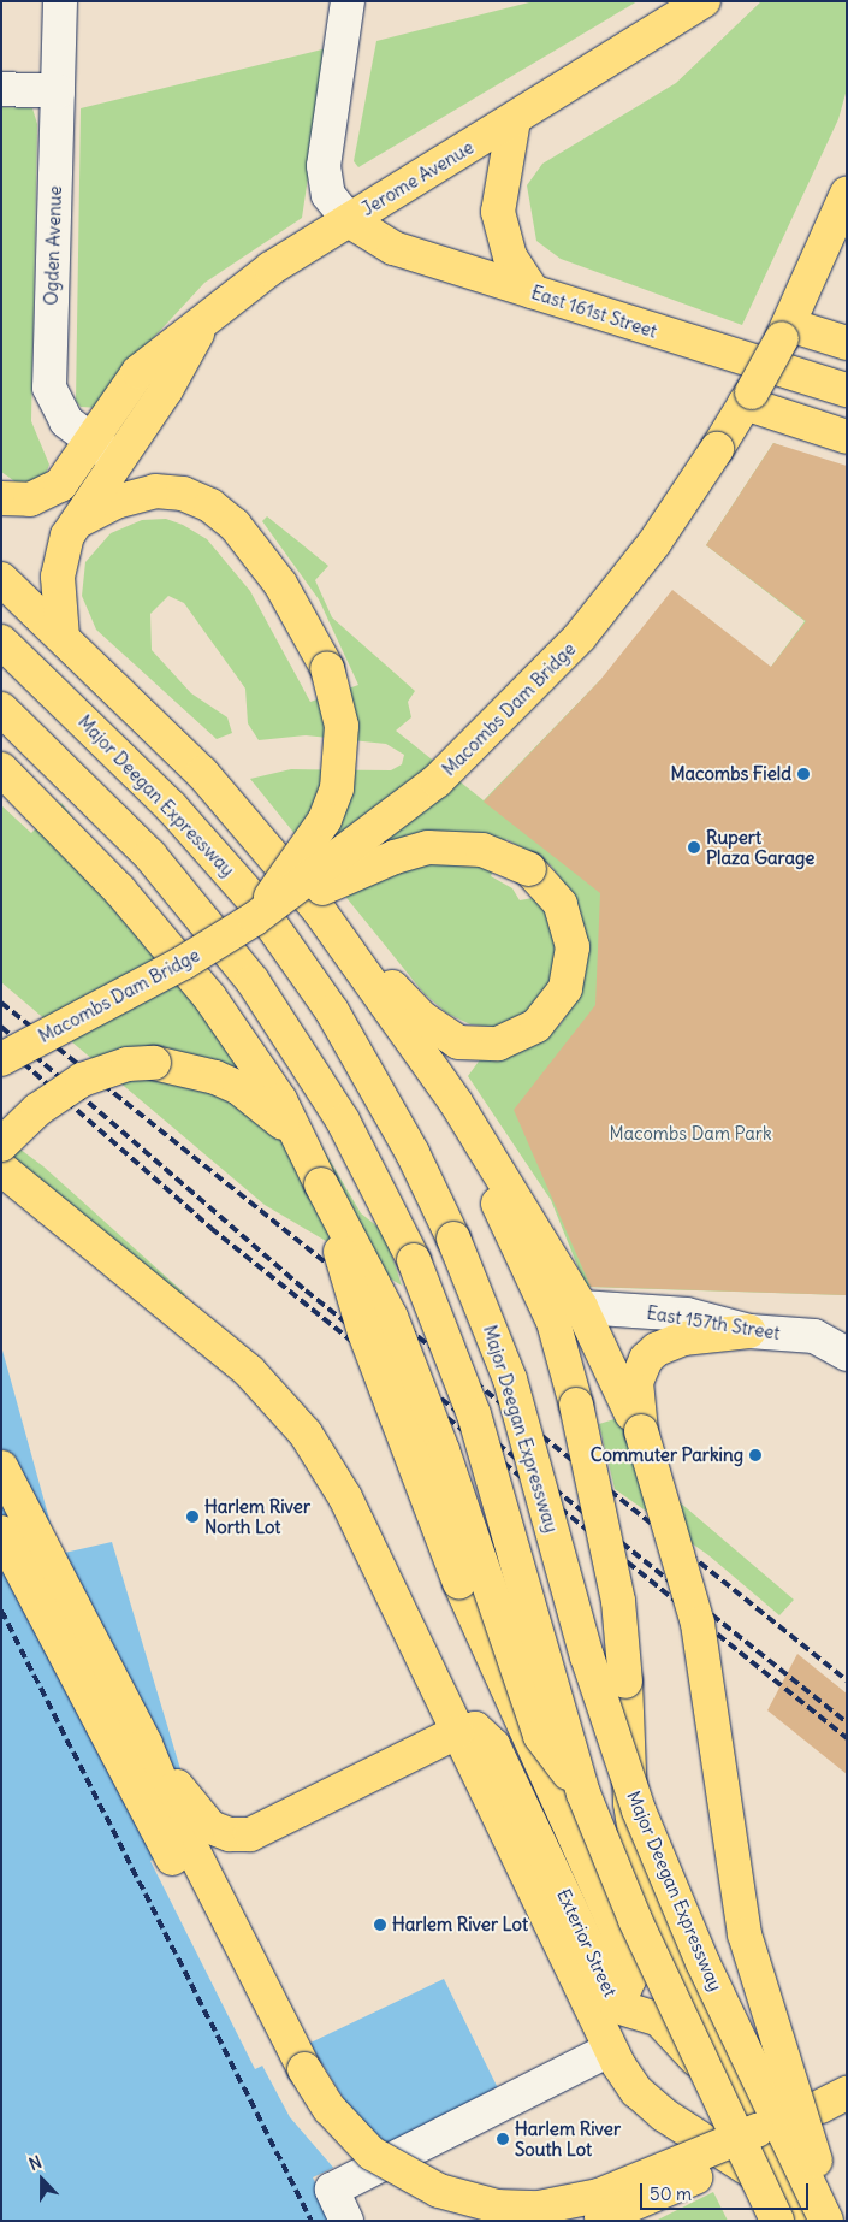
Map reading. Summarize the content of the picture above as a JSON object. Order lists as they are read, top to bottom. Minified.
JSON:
{"streets":{"main road":["Jerome Avenue","East 161st Street","Macombs Dam Bridge","Major Deegan Expressway","Exterior Street"],"street":["Ogden Avenue","East 157th Street"]},"crossings":[["Jerome Avenue","Ogden Avenue"],["Jerome Avenue","East 161st Street"]],"parks":["Macombs Dam Park"],"places":["Macombs Field","Rupert Plaza Garage","Commuter Parking","Harlem River North Lot","Harlem River Lot","Harlem River South Lot"],"scale_bar":"50 m","north":"top"}
